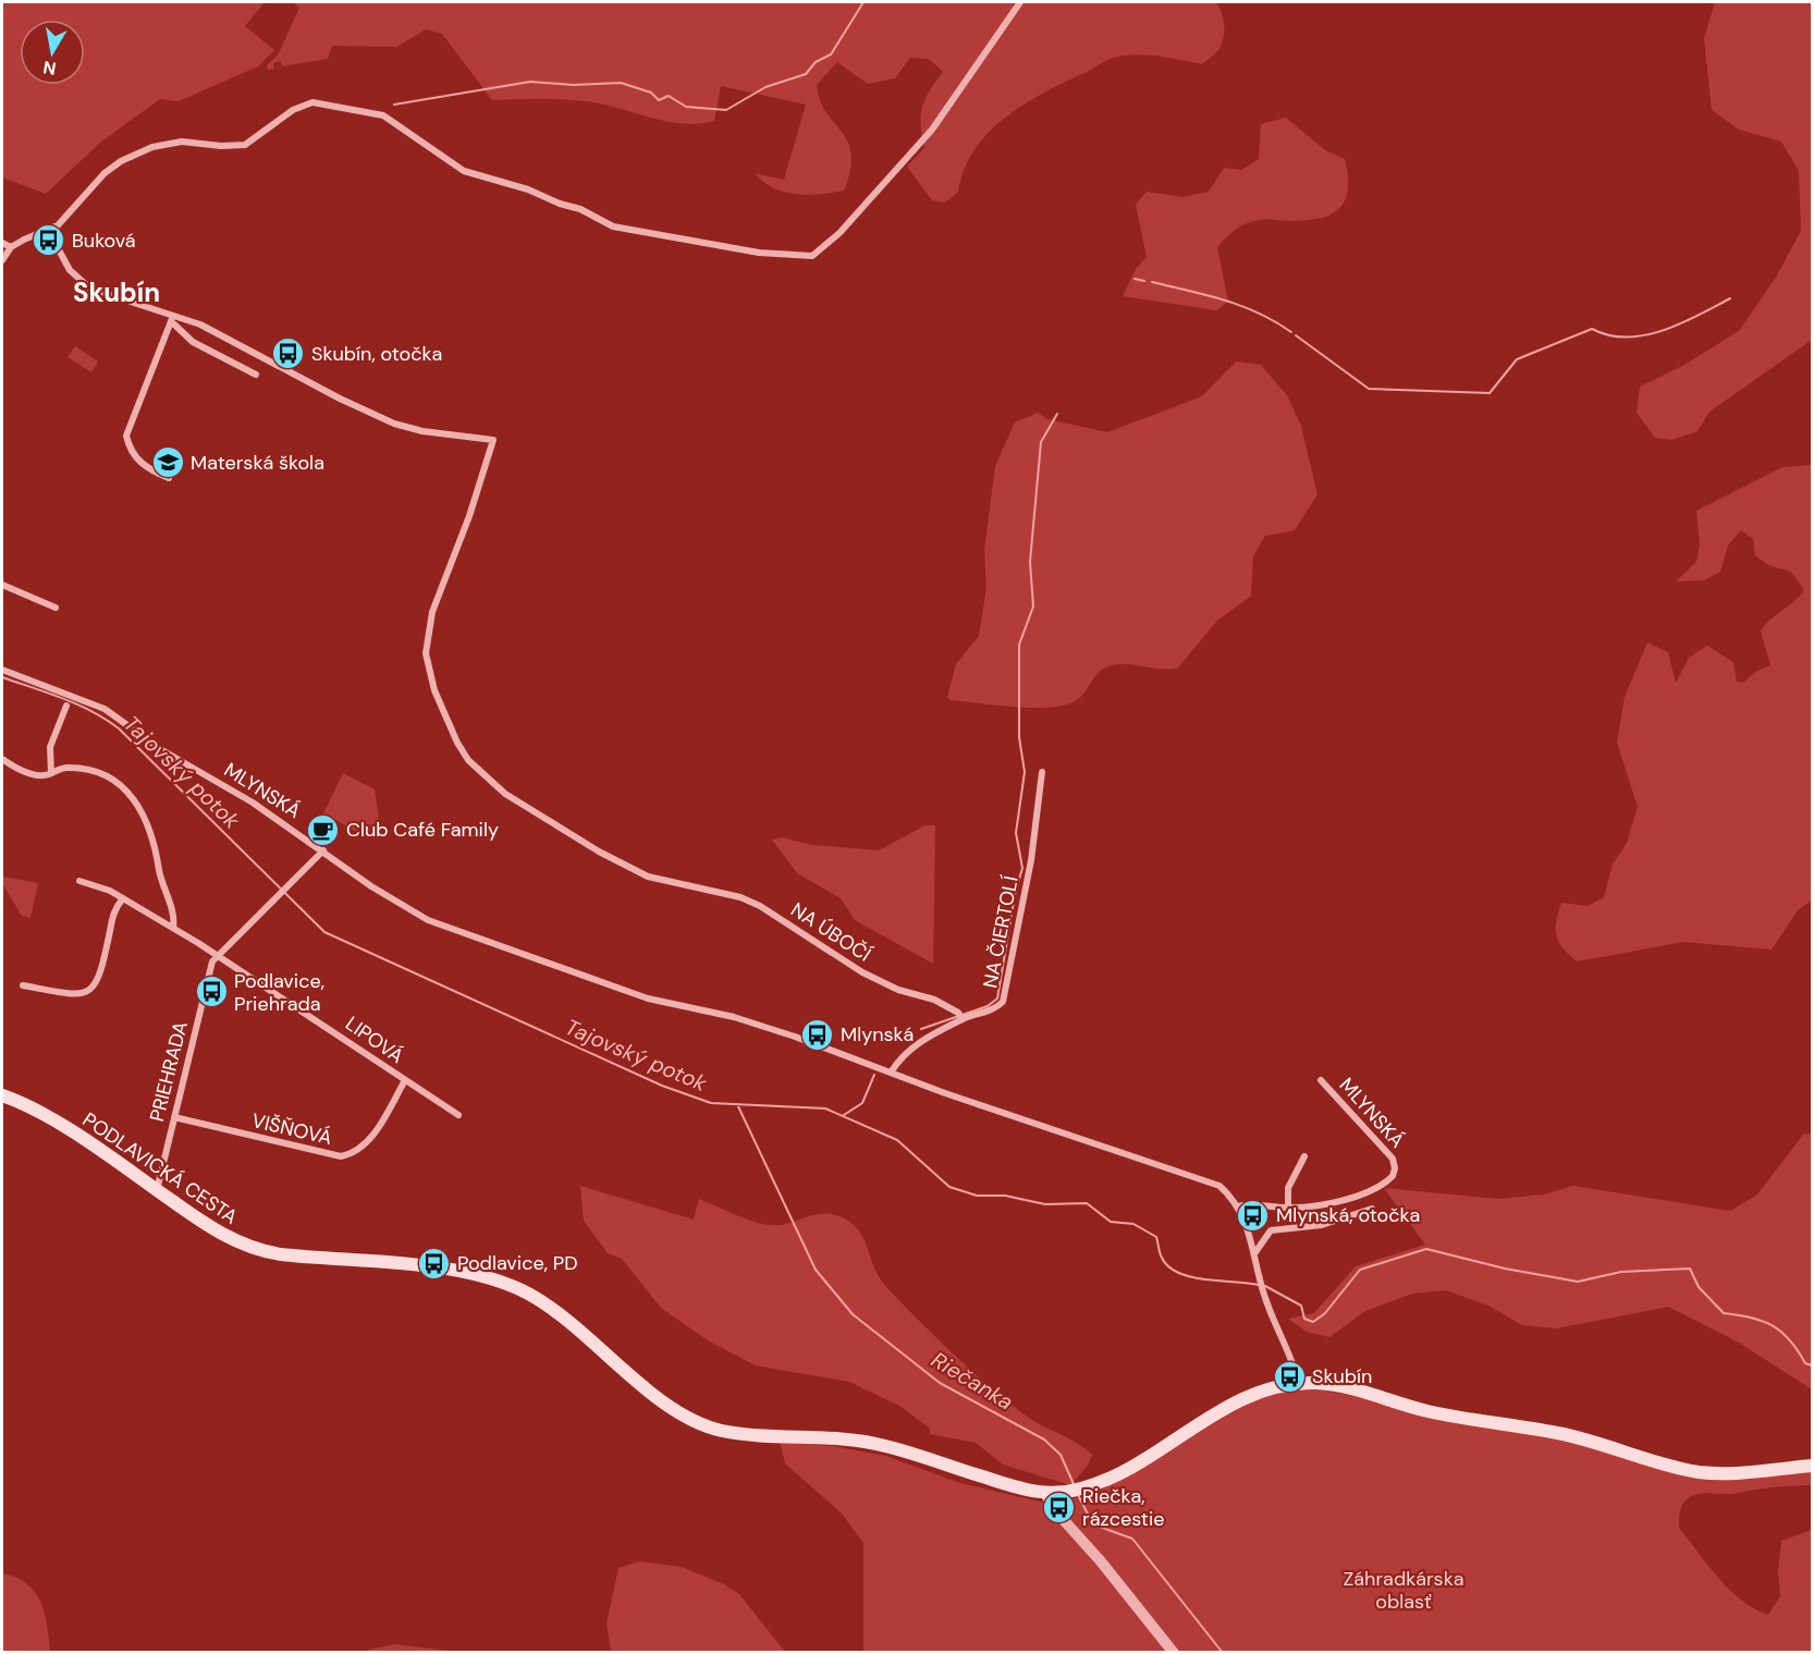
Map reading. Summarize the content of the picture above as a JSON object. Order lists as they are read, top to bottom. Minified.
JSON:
{"streets":{"main road":["PODLAVICKÁ CESTA"],"street":["MLYNSKÁ","NA ÚBOČÍ","NA ČIERTOLÍ","LIPOVÁ","PRIEHRADA","VIŠŇOVÁ"]},"crossings":[["MLYNSKÁ","NA ČIERTOLÍ"],["MLYNSKÁ","PRIEHRADA"],["MLYNSKÁ","PODLAVICKÁ CESTA"],["NA ÚBOČÍ","NA ČIERTOLÍ"],["LIPOVÁ","PRIEHRADA"],["LIPOVÁ","VIŠŇOVÁ"],["PRIEHRADA","VIŠŇOVÁ"],["PRIEHRADA","PODLAVICKÁ CESTA"]],"districts":["Skubín"],"water":["Tajovský potok","Riečanka"],"parks":["Záhradkárska oblasť"],"places":{"bus stop":["Buková","Skubín, otočka","Podlavice, Priehrada","Mlynská","Mlynská, otočka","Podlavice, PD","Skubín","Riečka, rázcestie"],"school or university":["Materská škola"],"cafe":["Club Café Family"]},"north":"bottom"}
